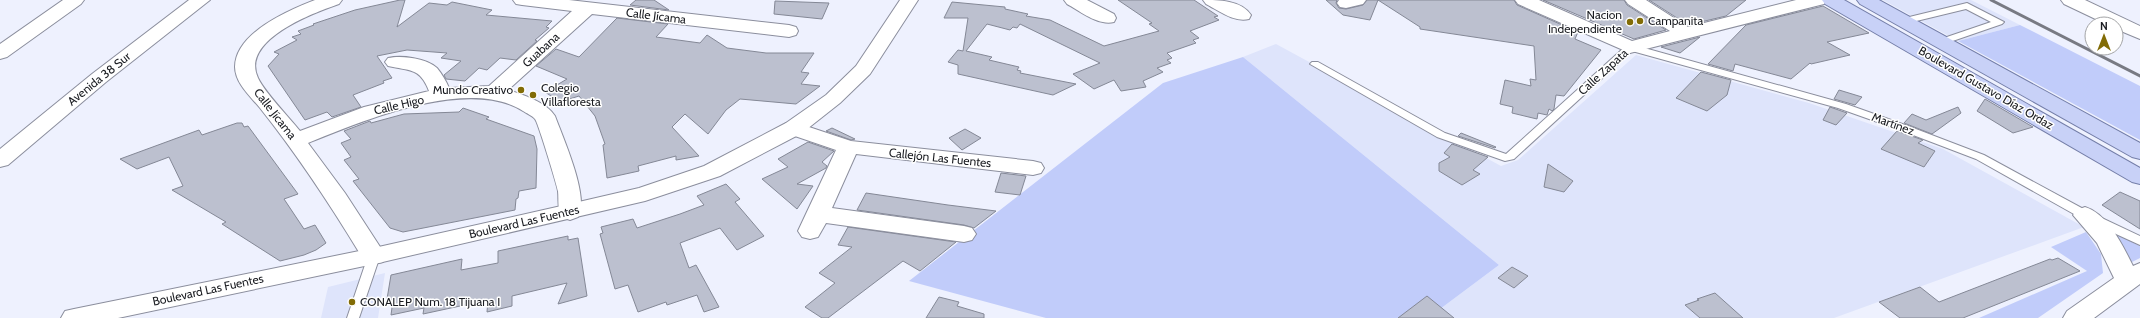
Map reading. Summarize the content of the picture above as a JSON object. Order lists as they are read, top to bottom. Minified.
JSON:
{"streets":{"main road":["Boulevard Gustavo Díaz Ordaz"],"street":["Calle Jícama","Guabana","Calle Zapata","Avenida 38 Sur","Calle Higo","Callejón Las Fuentes","Boulevard Las Fuentes"],"lane":["Martínez"]},"crossings":[["Calle Jícama","Guabana"],["Calle Jícama","Calle Higo"],["Calle Jícama","Boulevard Las Fuentes"],["Guabana","Calle Higo"],["Calle Zapata","Martínez"],["Calle Higo","Boulevard Las Fuentes"],["Callejón Las Fuentes","Boulevard Las Fuentes"]],"places":["Campanita","Nacion Independiente","Mundo Creativo","Colegio Villafloresta","CONALEP Num. 18 Tijuana I"],"north":"top"}
